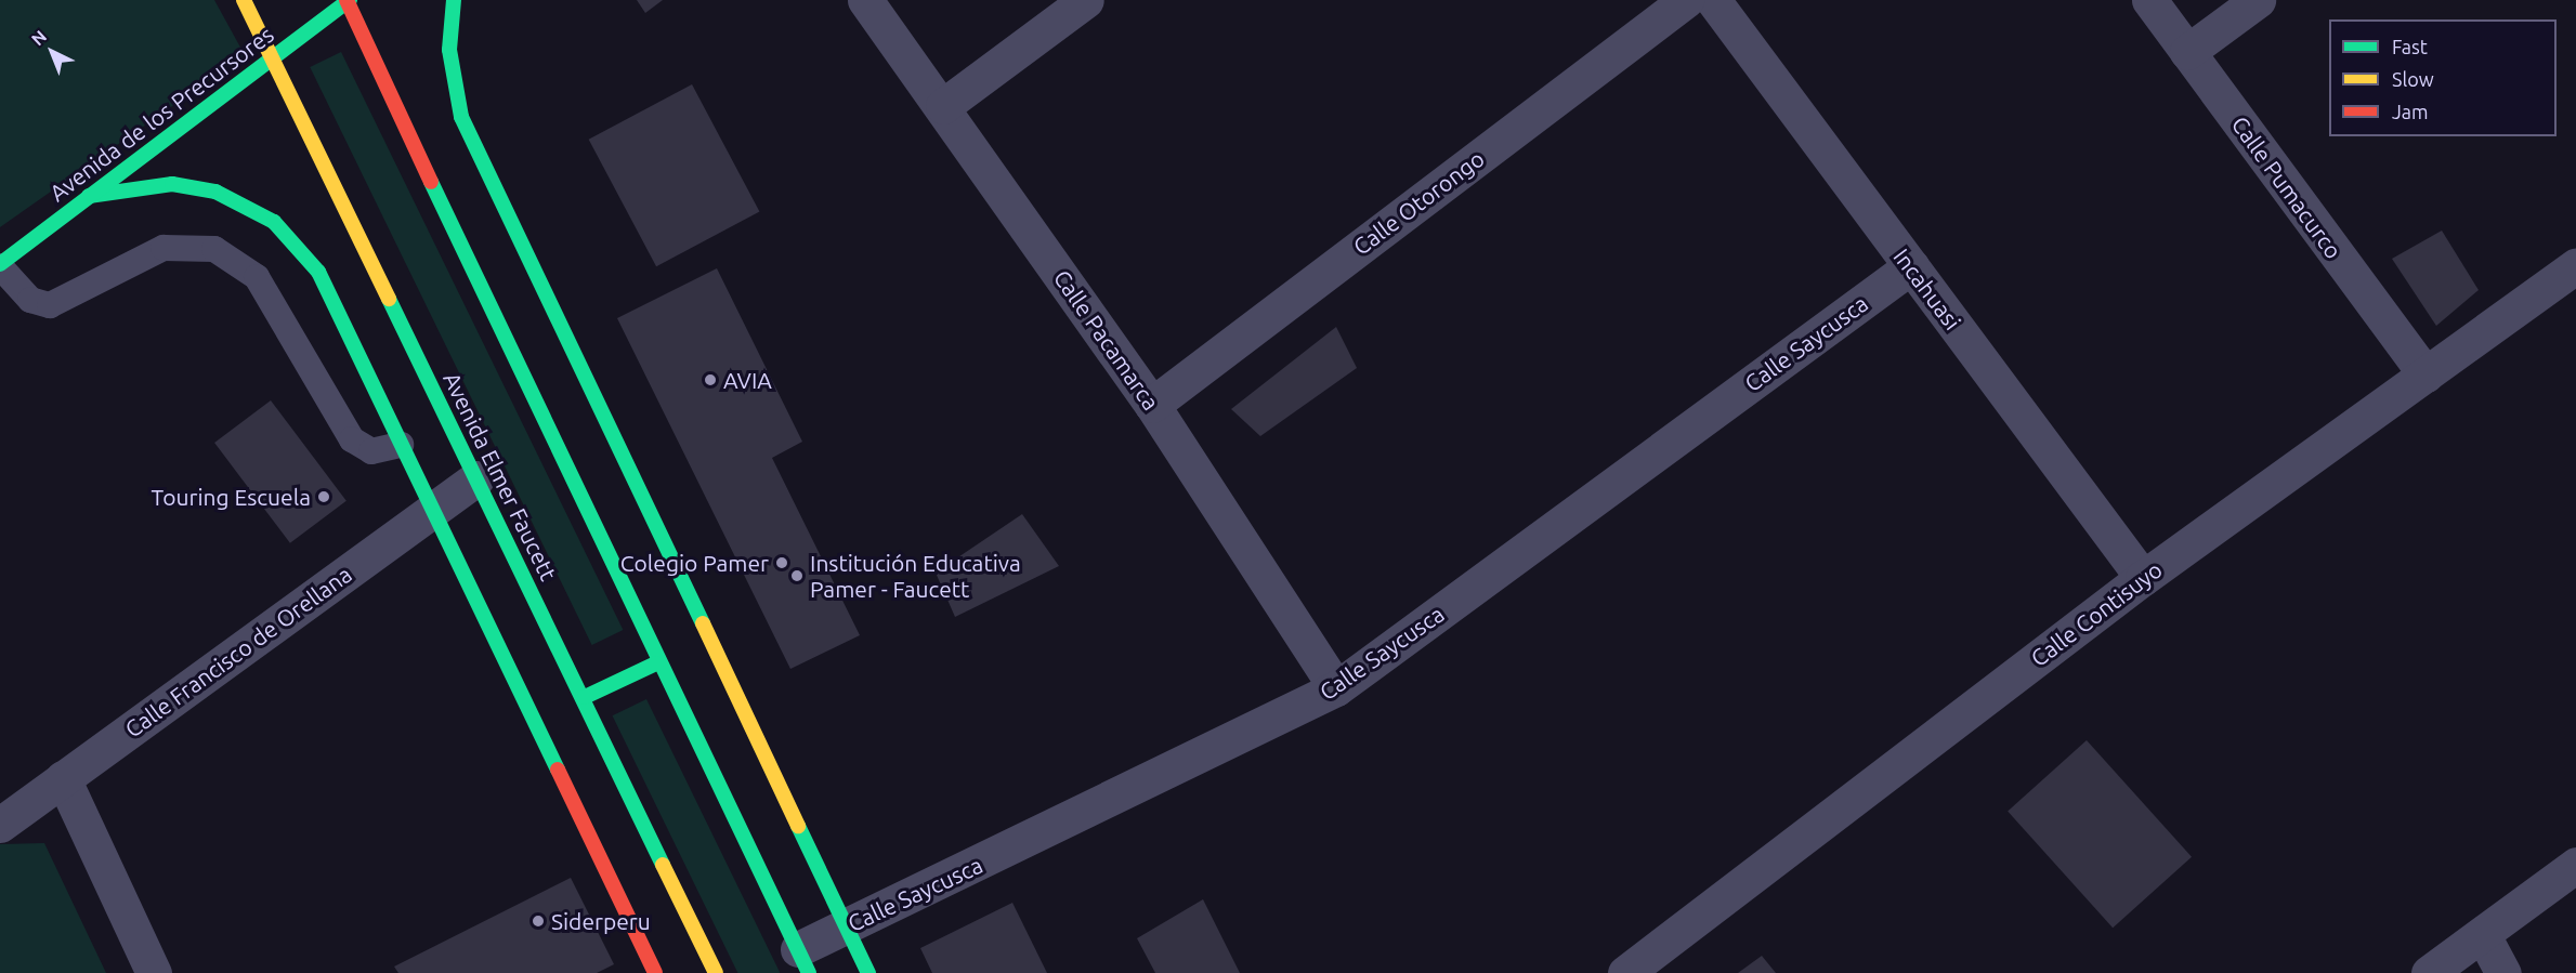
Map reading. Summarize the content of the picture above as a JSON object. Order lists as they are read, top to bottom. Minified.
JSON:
{"streets":{"main road":["Avenida de los Precursores","Avenida Elmer Faucett"],"street":["Calle Pumacurco","Calle Otorongo","Incahuasi","Calle Pacamarca","Calle Saycusca","Calle Contisuyo","Calle Francisco de Orellana"]},"crossings":[["Avenida de los Precursores","Avenida Elmer Faucett"],["Calle Pumacurco","Calle Contisuyo"],["Calle Otorongo","Calle Pacamarca"],["Incahuasi","Calle Saycusca"],["Incahuasi","Calle Contisuyo"],["Calle Pacamarca","Calle Saycusca"],["Avenida Elmer Faucett","Calle Francisco de Orellana"]],"places":["AVIA","Touring Escuela","Colegio Pamer","Institución Educativa Pamer - Faucett","Siderperu"],"legend":["Fast","Slow","Jam"],"north":"top left"}
